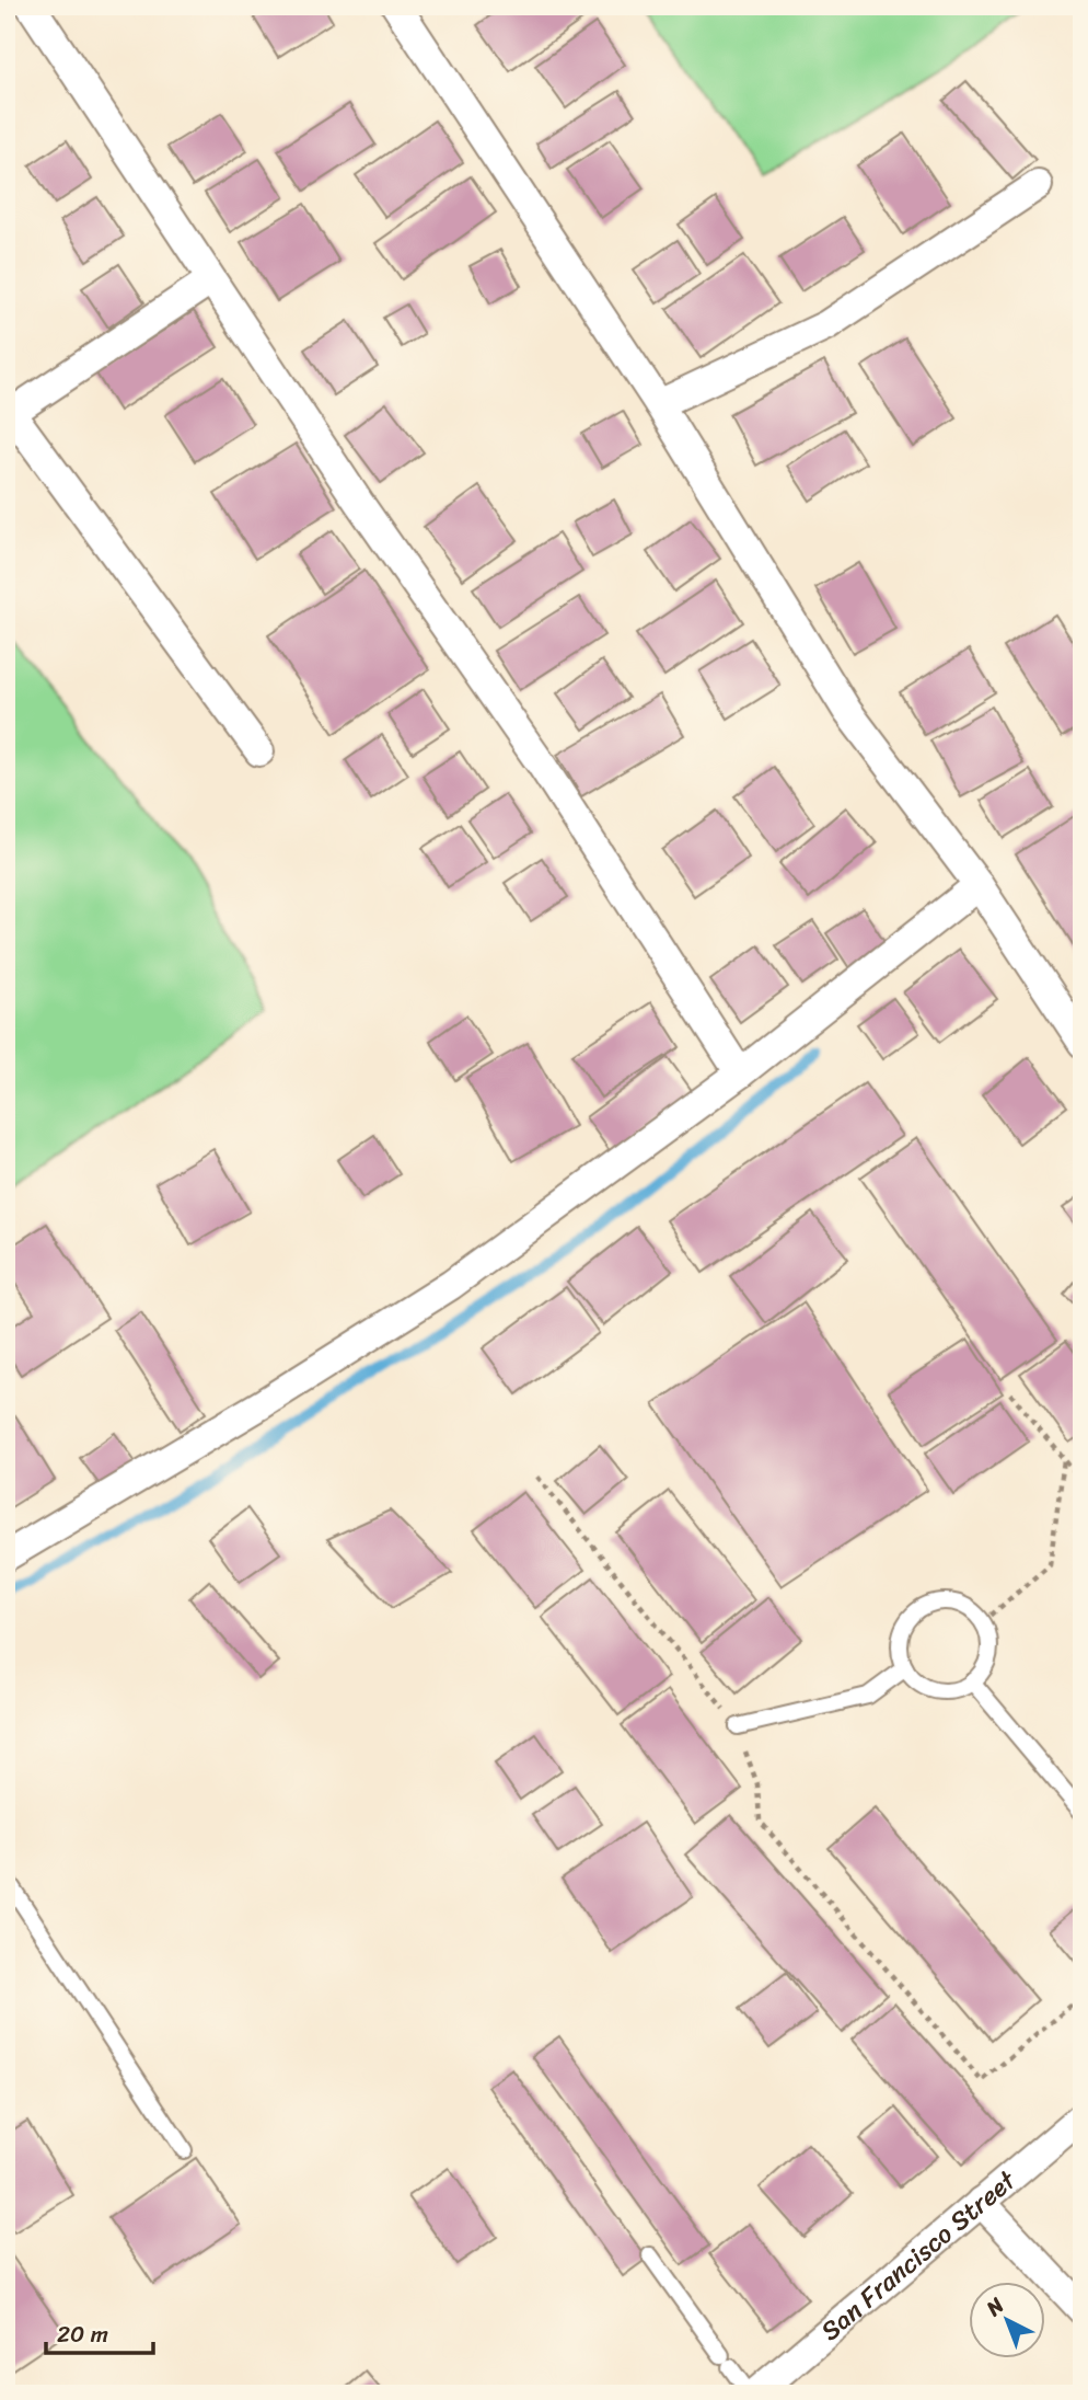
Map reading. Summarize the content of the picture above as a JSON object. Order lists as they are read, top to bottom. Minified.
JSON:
{"streets":{"street":["San Francisco Street"]},"scale_bar":"20 m","north":"top left"}
